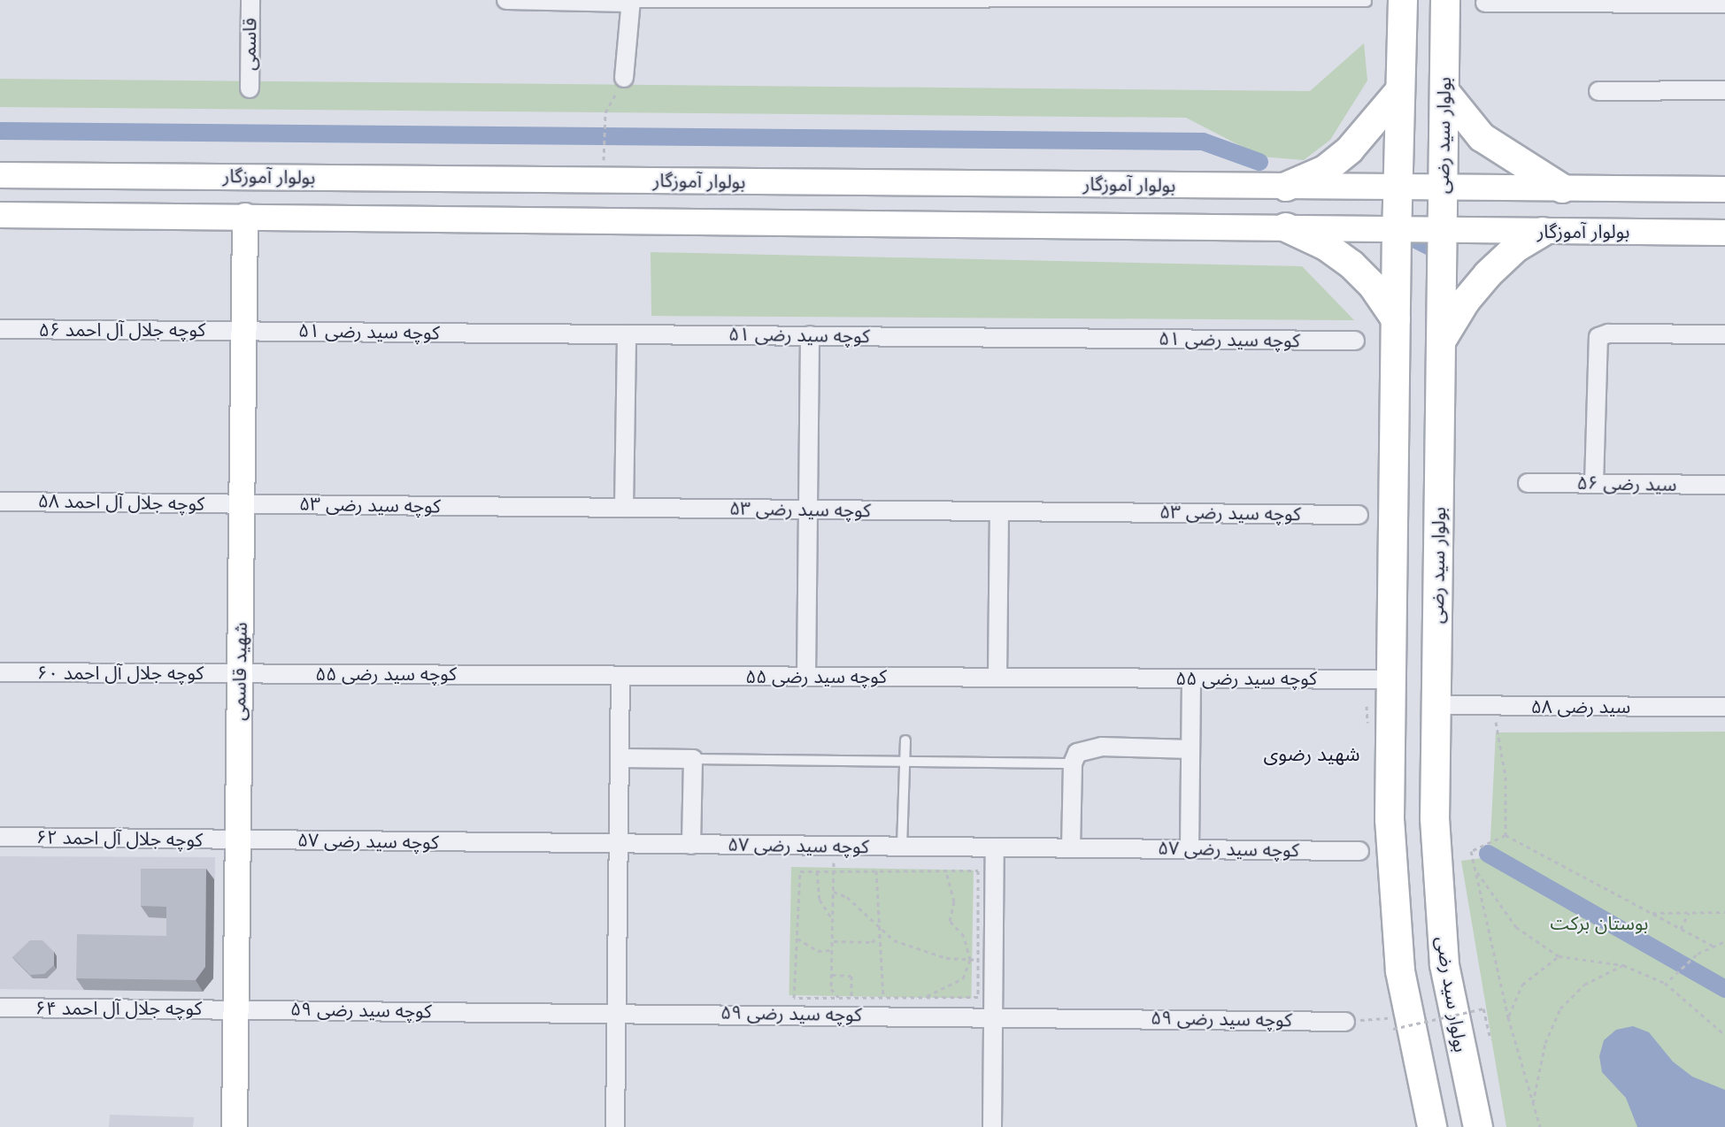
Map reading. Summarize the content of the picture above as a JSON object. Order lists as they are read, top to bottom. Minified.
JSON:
{"streets":{"main road":["بولوار سید رضی","بولوار آموزگار","شهید قاسمی"],"street":["قاسمی","کوچه جلال آل احمد ۵۶","کوچه سید رضی ۵۱","سید رضی ۵۶","کوچه جلال آل احمد ۵۸","کوچه سید رضی ۵۳","کوچه جلال آل احمد ۶۰","کوچه سید رضی ۵۵","سید رضی ۵۸","کوچه جلال آل احمد ۶۲","کوچه سید رضی ۵۷","کوچه جلال آل احمد ۶۴","کوچه سید رضی ۵۹"]},"crossings":[["بولوار سید رضی","بولوار آموزگار"],["بولوار سید رضی","سید رضی ۵۸"],["کوچه جلال آل احمد ۵۶","کوچه سید رضی ۵۱"],["کوچه جلال آل احمد ۵۶","شهید قاسمی"],["کوچه سید رضی ۵۱","شهید قاسمی"],["کوچه جلال آل احمد ۵۸","کوچه سید رضی ۵۳"],["کوچه جلال آل احمد ۵۸","شهید قاسمی"],["کوچه سید رضی ۵۳","شهید قاسمی"],["شهید قاسمی","کوچه جلال آل احمد ۶۰"],["شهید قاسمی","کوچه سید رضی ۵۵"],["شهید قاسمی","کوچه جلال آل احمد ۶۲"],["شهید قاسمی","کوچه سید رضی ۵۷"],["شهید قاسمی","کوچه جلال آل احمد ۶۴"],["شهید قاسمی","کوچه سید رضی ۵۹"],["کوچه جلال آل احمد ۶۰","کوچه سید رضی ۵۵"],["کوچه جلال آل احمد ۶۲","کوچه سید رضی ۵۷"],["کوچه جلال آل احمد ۶۴","کوچه سید رضی ۵۹"]],"districts":["شهید رضوی"],"parks":["بوستان برکت"]}
